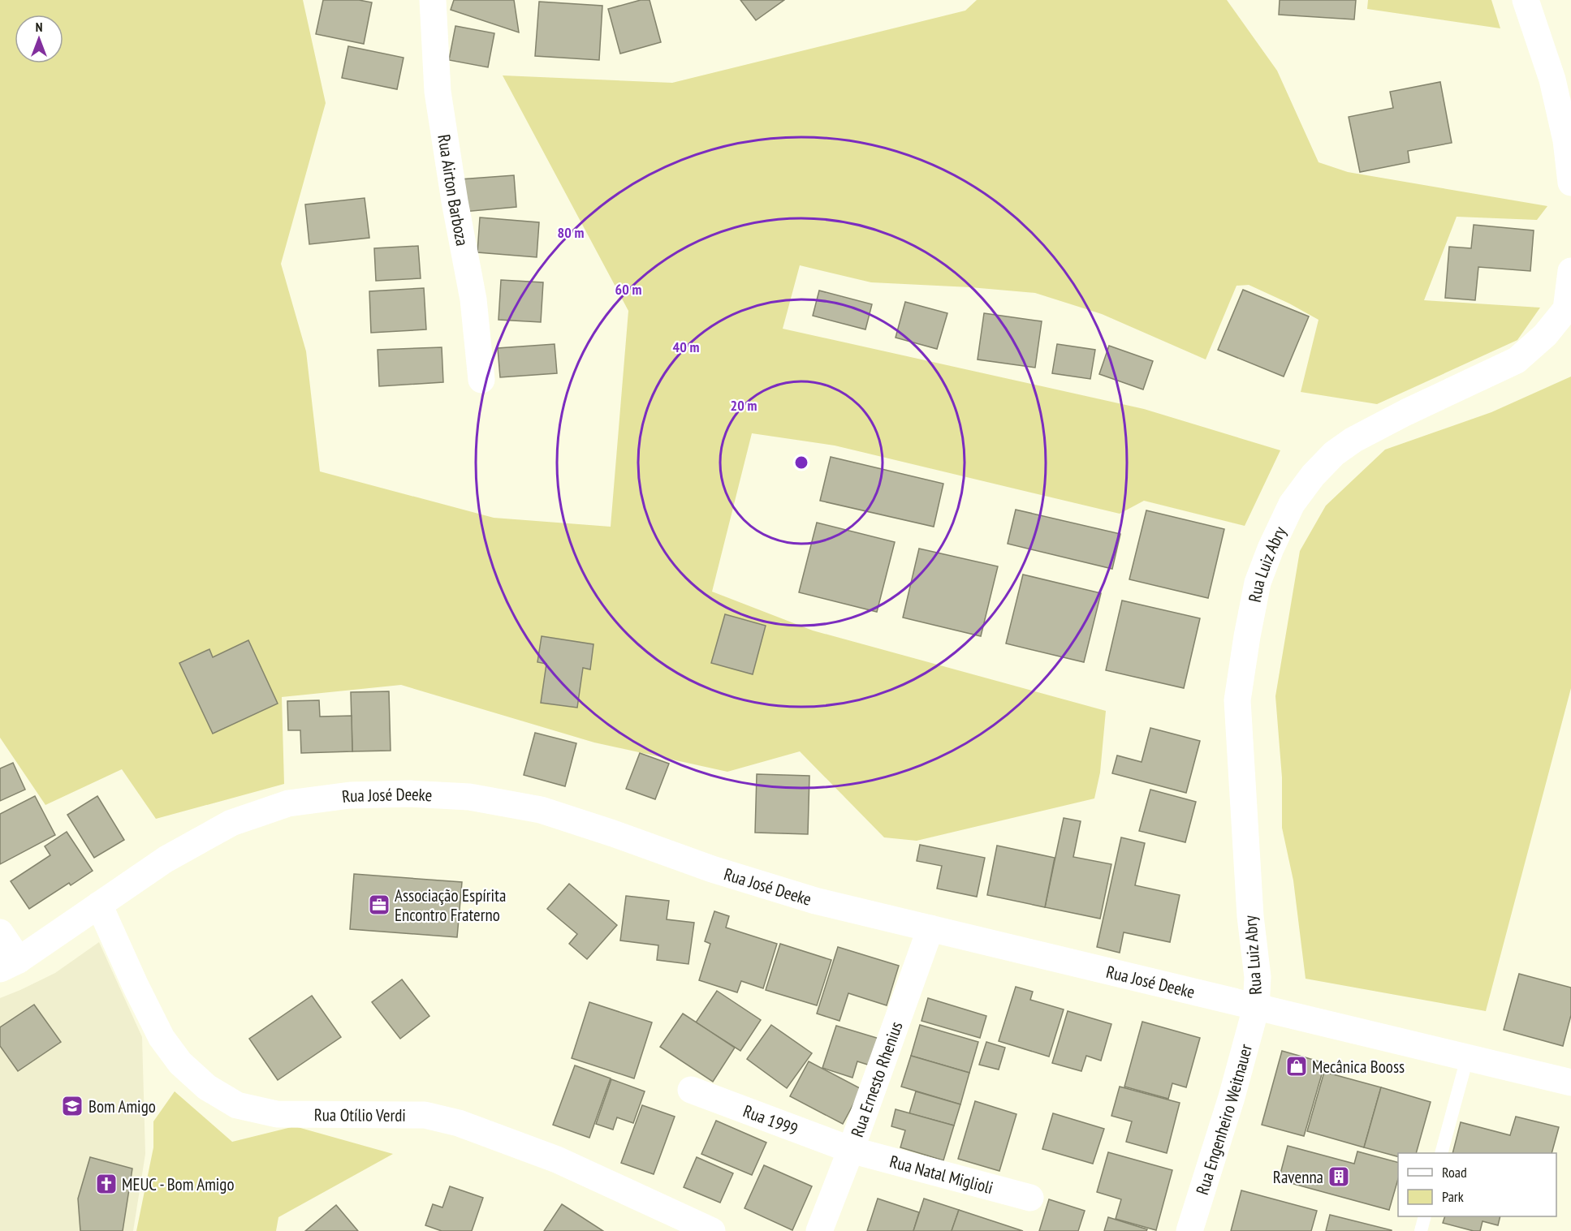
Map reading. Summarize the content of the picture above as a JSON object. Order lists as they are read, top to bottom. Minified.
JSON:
{"streets":{"street":["Rua Airton Barboza","Rua Luiz Abry","Rua José Deeke","Rua Ernesto Rhenius","Rua Otílio Verdi","Rua 1999","Rua Engenheiro Weitnauer","Rua Natal Miglioli"]},"crossings":[["Rua Luiz Abry","Rua José Deeke"],["Rua Luiz Abry","Rua Engenheiro Weitnauer"],["Rua José Deeke","Rua Ernesto Rhenius"],["Rua José Deeke","Rua Otílio Verdi"],["Rua José Deeke","Rua Engenheiro Weitnauer"],["Rua Ernesto Rhenius","Rua 1999"],["Rua Ernesto Rhenius","Rua Natal Miglioli"],["Rua 1999","Rua Natal Miglioli"]],"places":{"office":["Associação Espírita Encontro Fraterno"],"shop":["Mecânica Booss"],"school or university":["Bom Amigo"],"building":["Ravenna"],"church":["MEUC - Bom Amigo"]},"legend":["Road","Park"],"north":"top","rings":["80 m","60 m","40 m","20 m"]}
